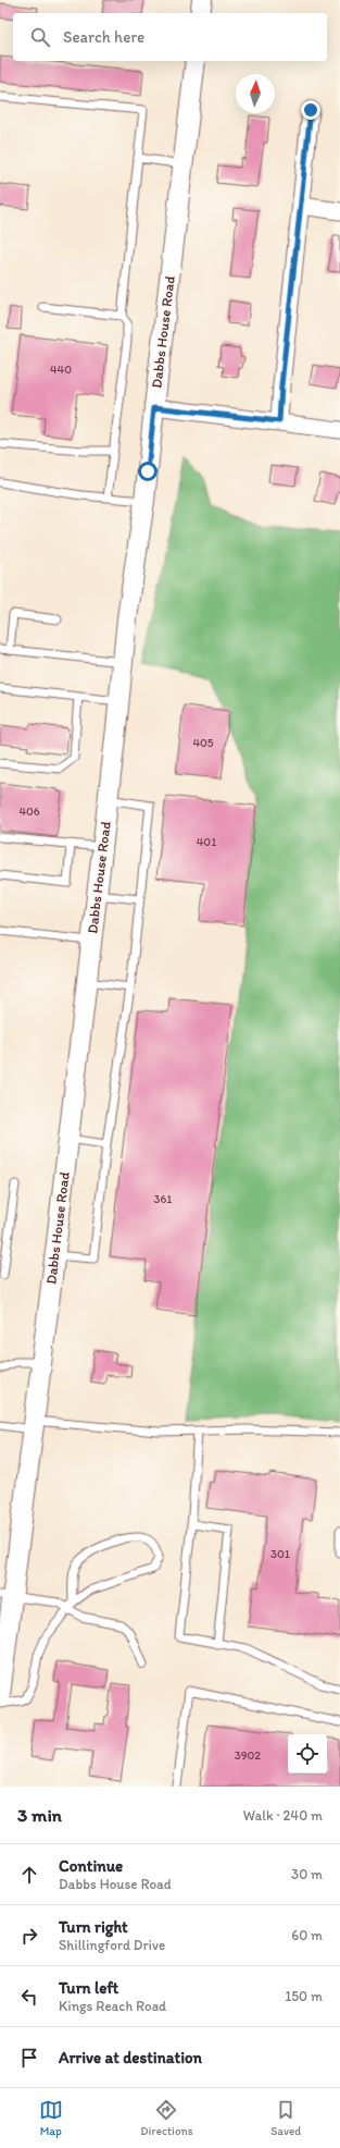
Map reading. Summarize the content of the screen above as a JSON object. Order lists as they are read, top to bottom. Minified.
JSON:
{"streets":{"street":["Dabbs House Road"]},"house_numbers":["440","405","406","401","361","301","3902"],"north":"top","page":{"search":"Search here","heading":["3 min","Walk · 240 m"],"list":[["Continue","Dabbs House Road","30 m"],["Turn right","Shillingford Drive","60 m"],["Turn left","Kings Reach Road","150 m"],"Arrive at destination"],"nav":["Map","Directions","Saved"]}}
